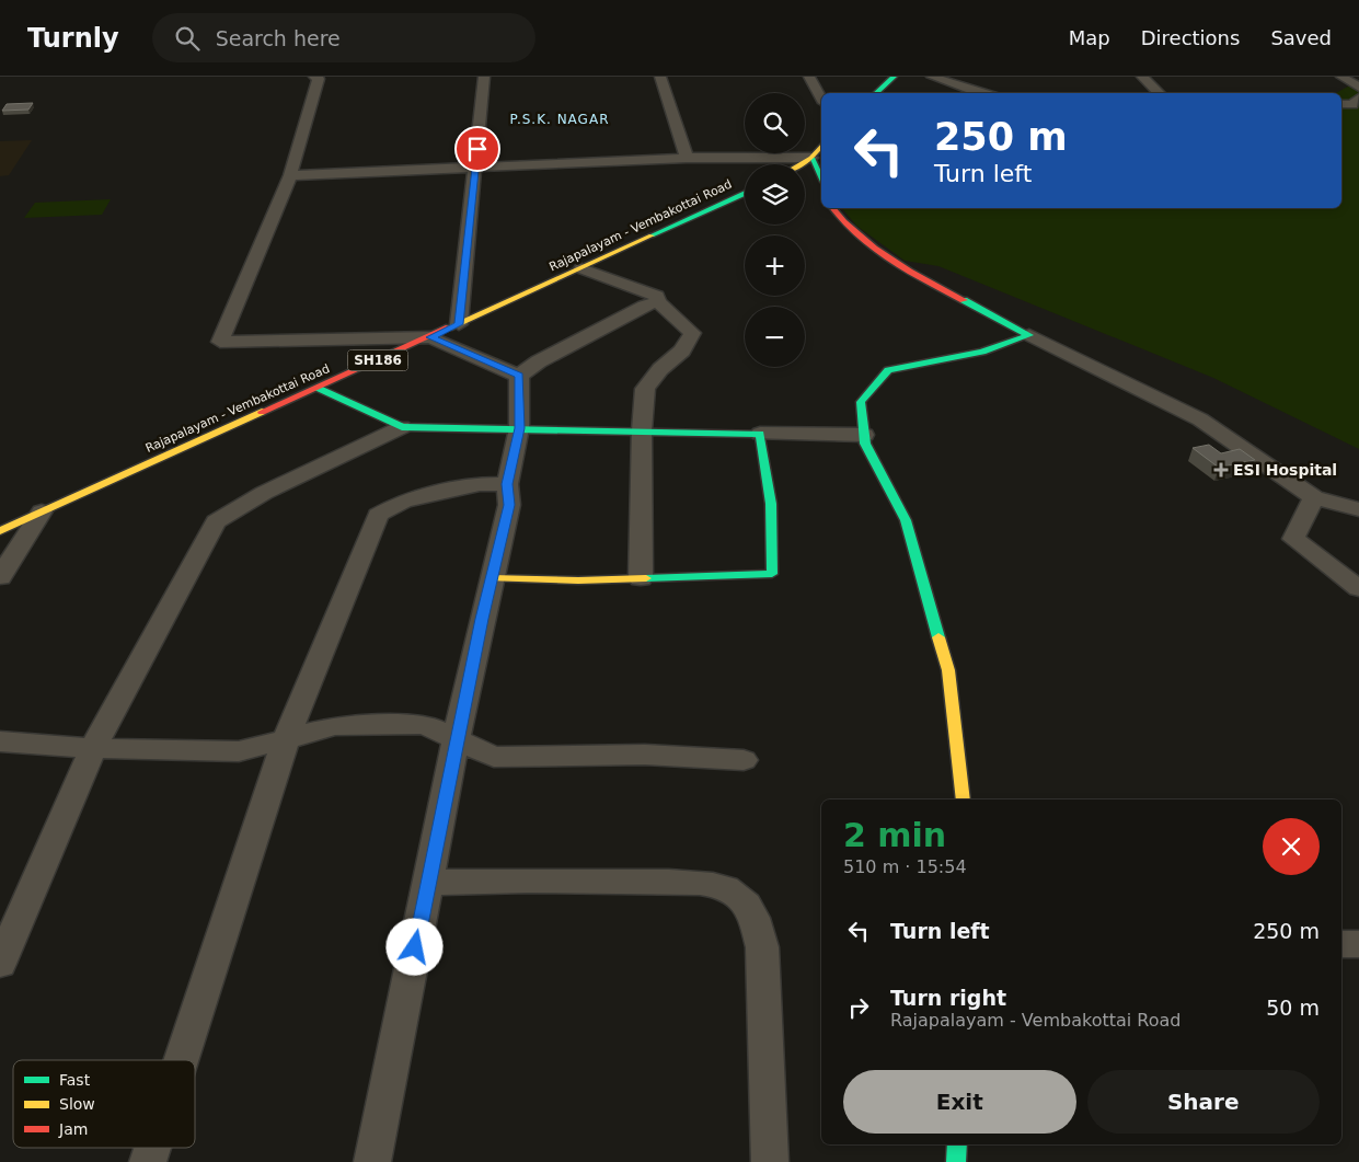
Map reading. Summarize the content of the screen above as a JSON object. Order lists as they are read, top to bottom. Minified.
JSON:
{"streets":{"street":["Rajapalayam - Vembakottai Road","SH186"]},"districts":["P.S.K. NAGAR"],"places":{"health":["ESI Hospital"]},"legend":["Fast","Slow","Jam"],"page":{"header":"Turnly","search":"Search here","nav":["Map","Directions","Saved"],"map_buttons":["+","−"],"turn":["250 m","Turn left"],"heading":["2 min","510 m · 15:54"],"list":[{"name":"Turn left","value":"250 m"},{"name":"Turn right","note":"Rajapalayam - Vembakottai Road","value":"50 m"}],"buttons":["Exit","Share"]}}
